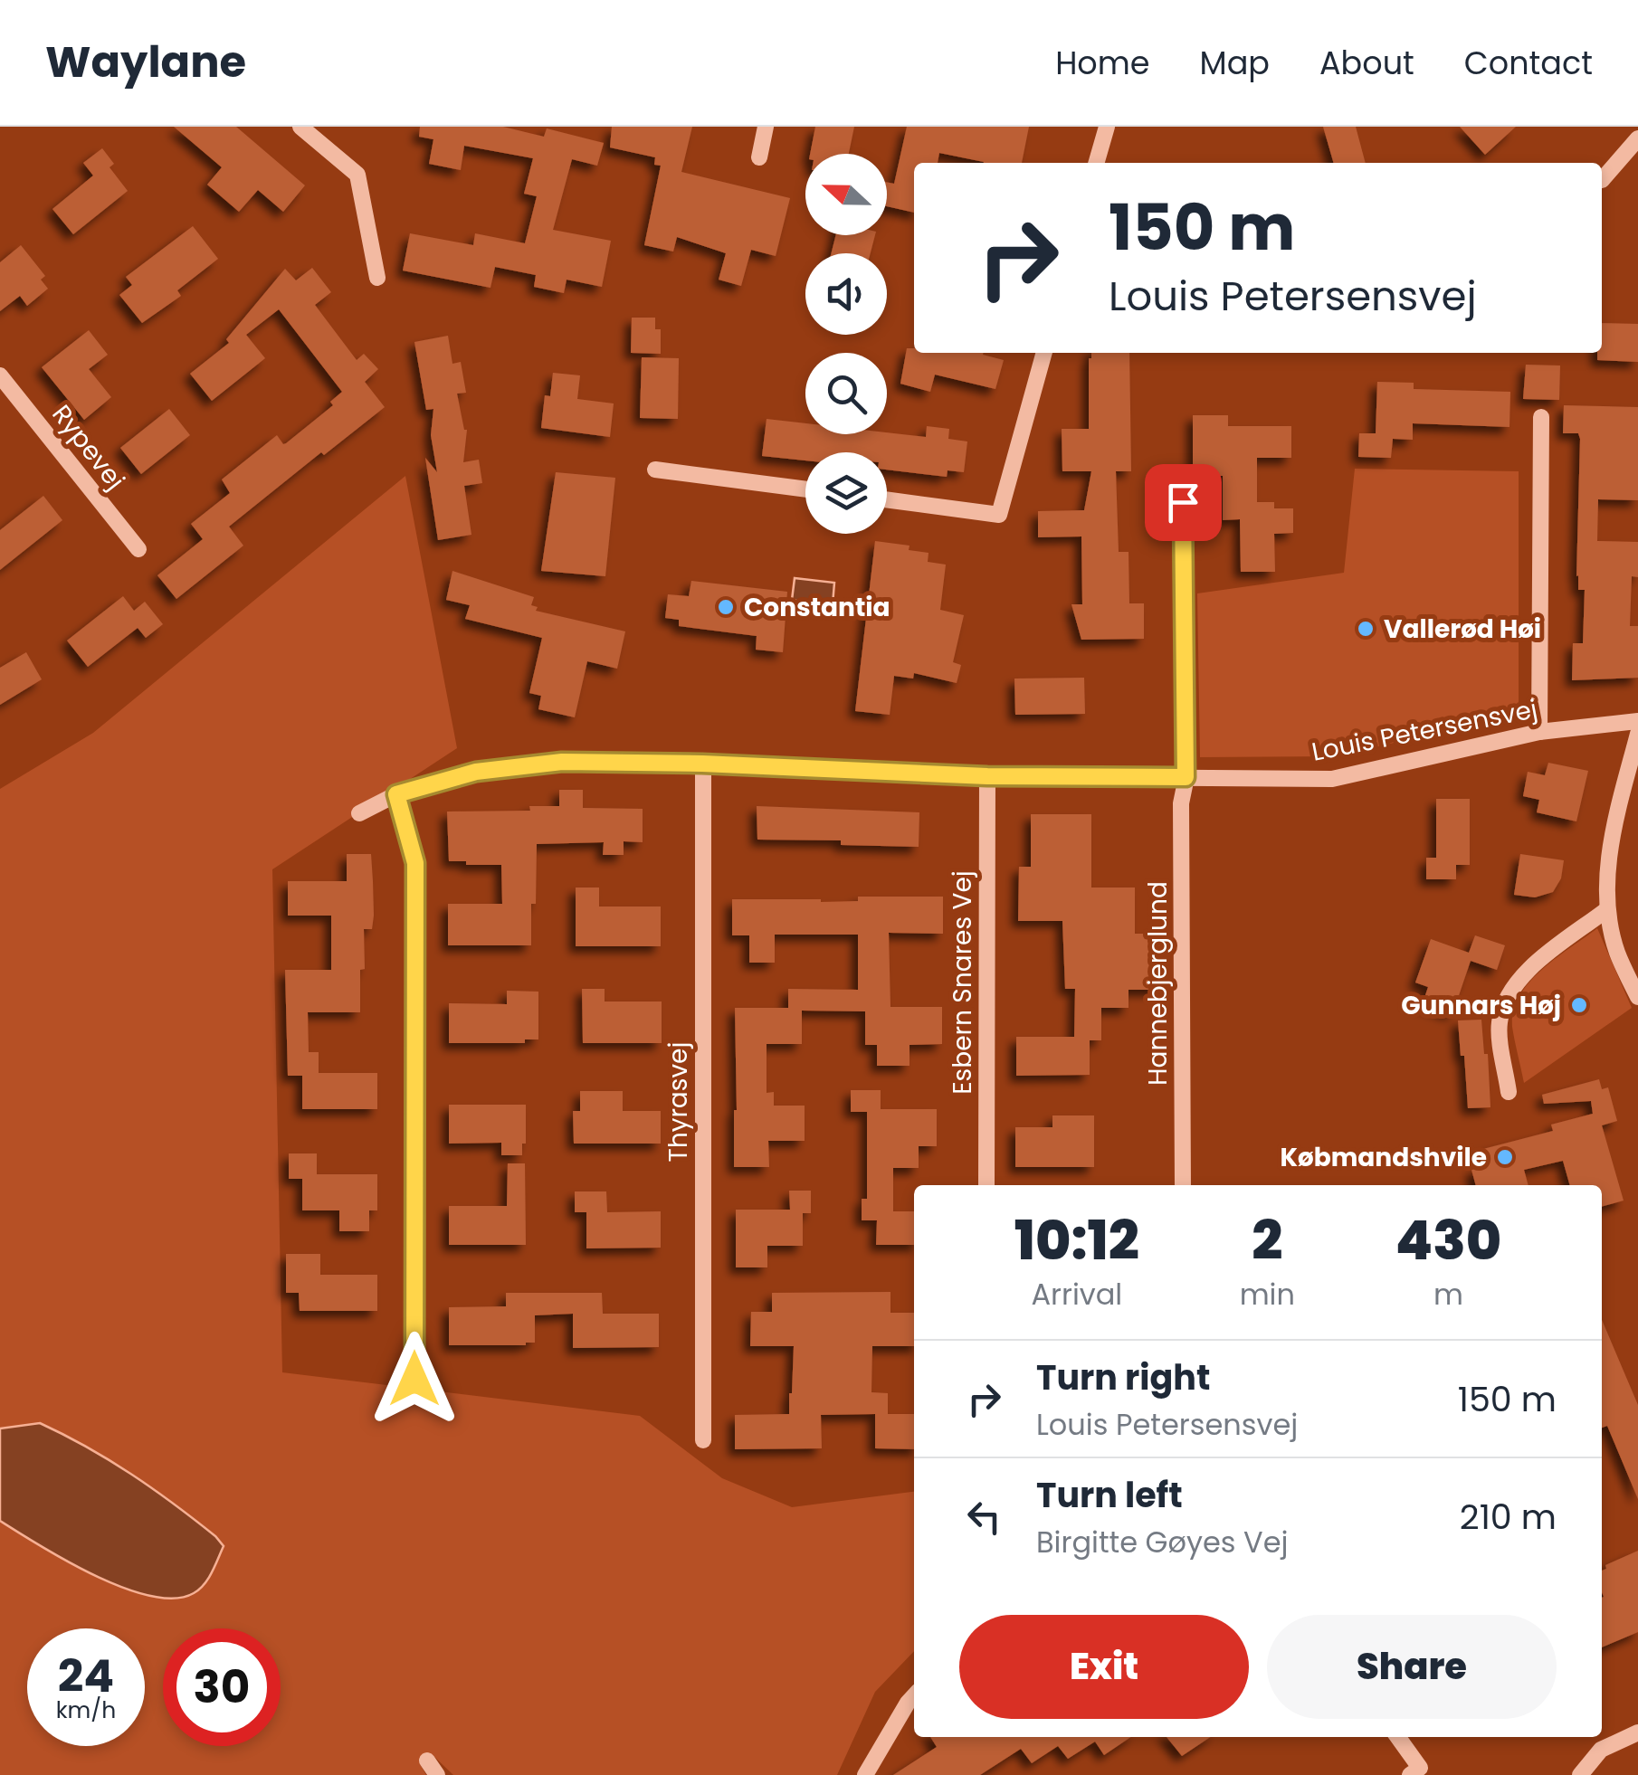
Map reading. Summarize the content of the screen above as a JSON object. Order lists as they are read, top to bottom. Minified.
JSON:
{"streets":{"street":["Rypevej","Louis Petersensvej","Esbern Snares Vej","Hannebjerglund","Thyrasvej"]},"crossings":[["Louis Petersensvej","Esbern Snares Vej"],["Louis Petersensvej","Hannebjerglund"],["Louis Petersensvej","Thyrasvej"]],"places":["Constantia","Vallerød Høi","Gunnars Høj","Købmandshvile"],"north":"left","page":{"header":"Waylane","nav":["Home","Map","About","Contact"],"turn":["150 m","Louis Petersensvej"],"eta":["10:12","Arrival","2","min","430","m"],"list":[{"name":"Turn right","note":"Louis Petersensvej","value":"150 m"},{"name":"Turn left","note":"Birgitte Gøyes Vej","value":"210 m"}],"buttons":["Exit","Share"],"speed":"24 km/h","limit":"30"}}
